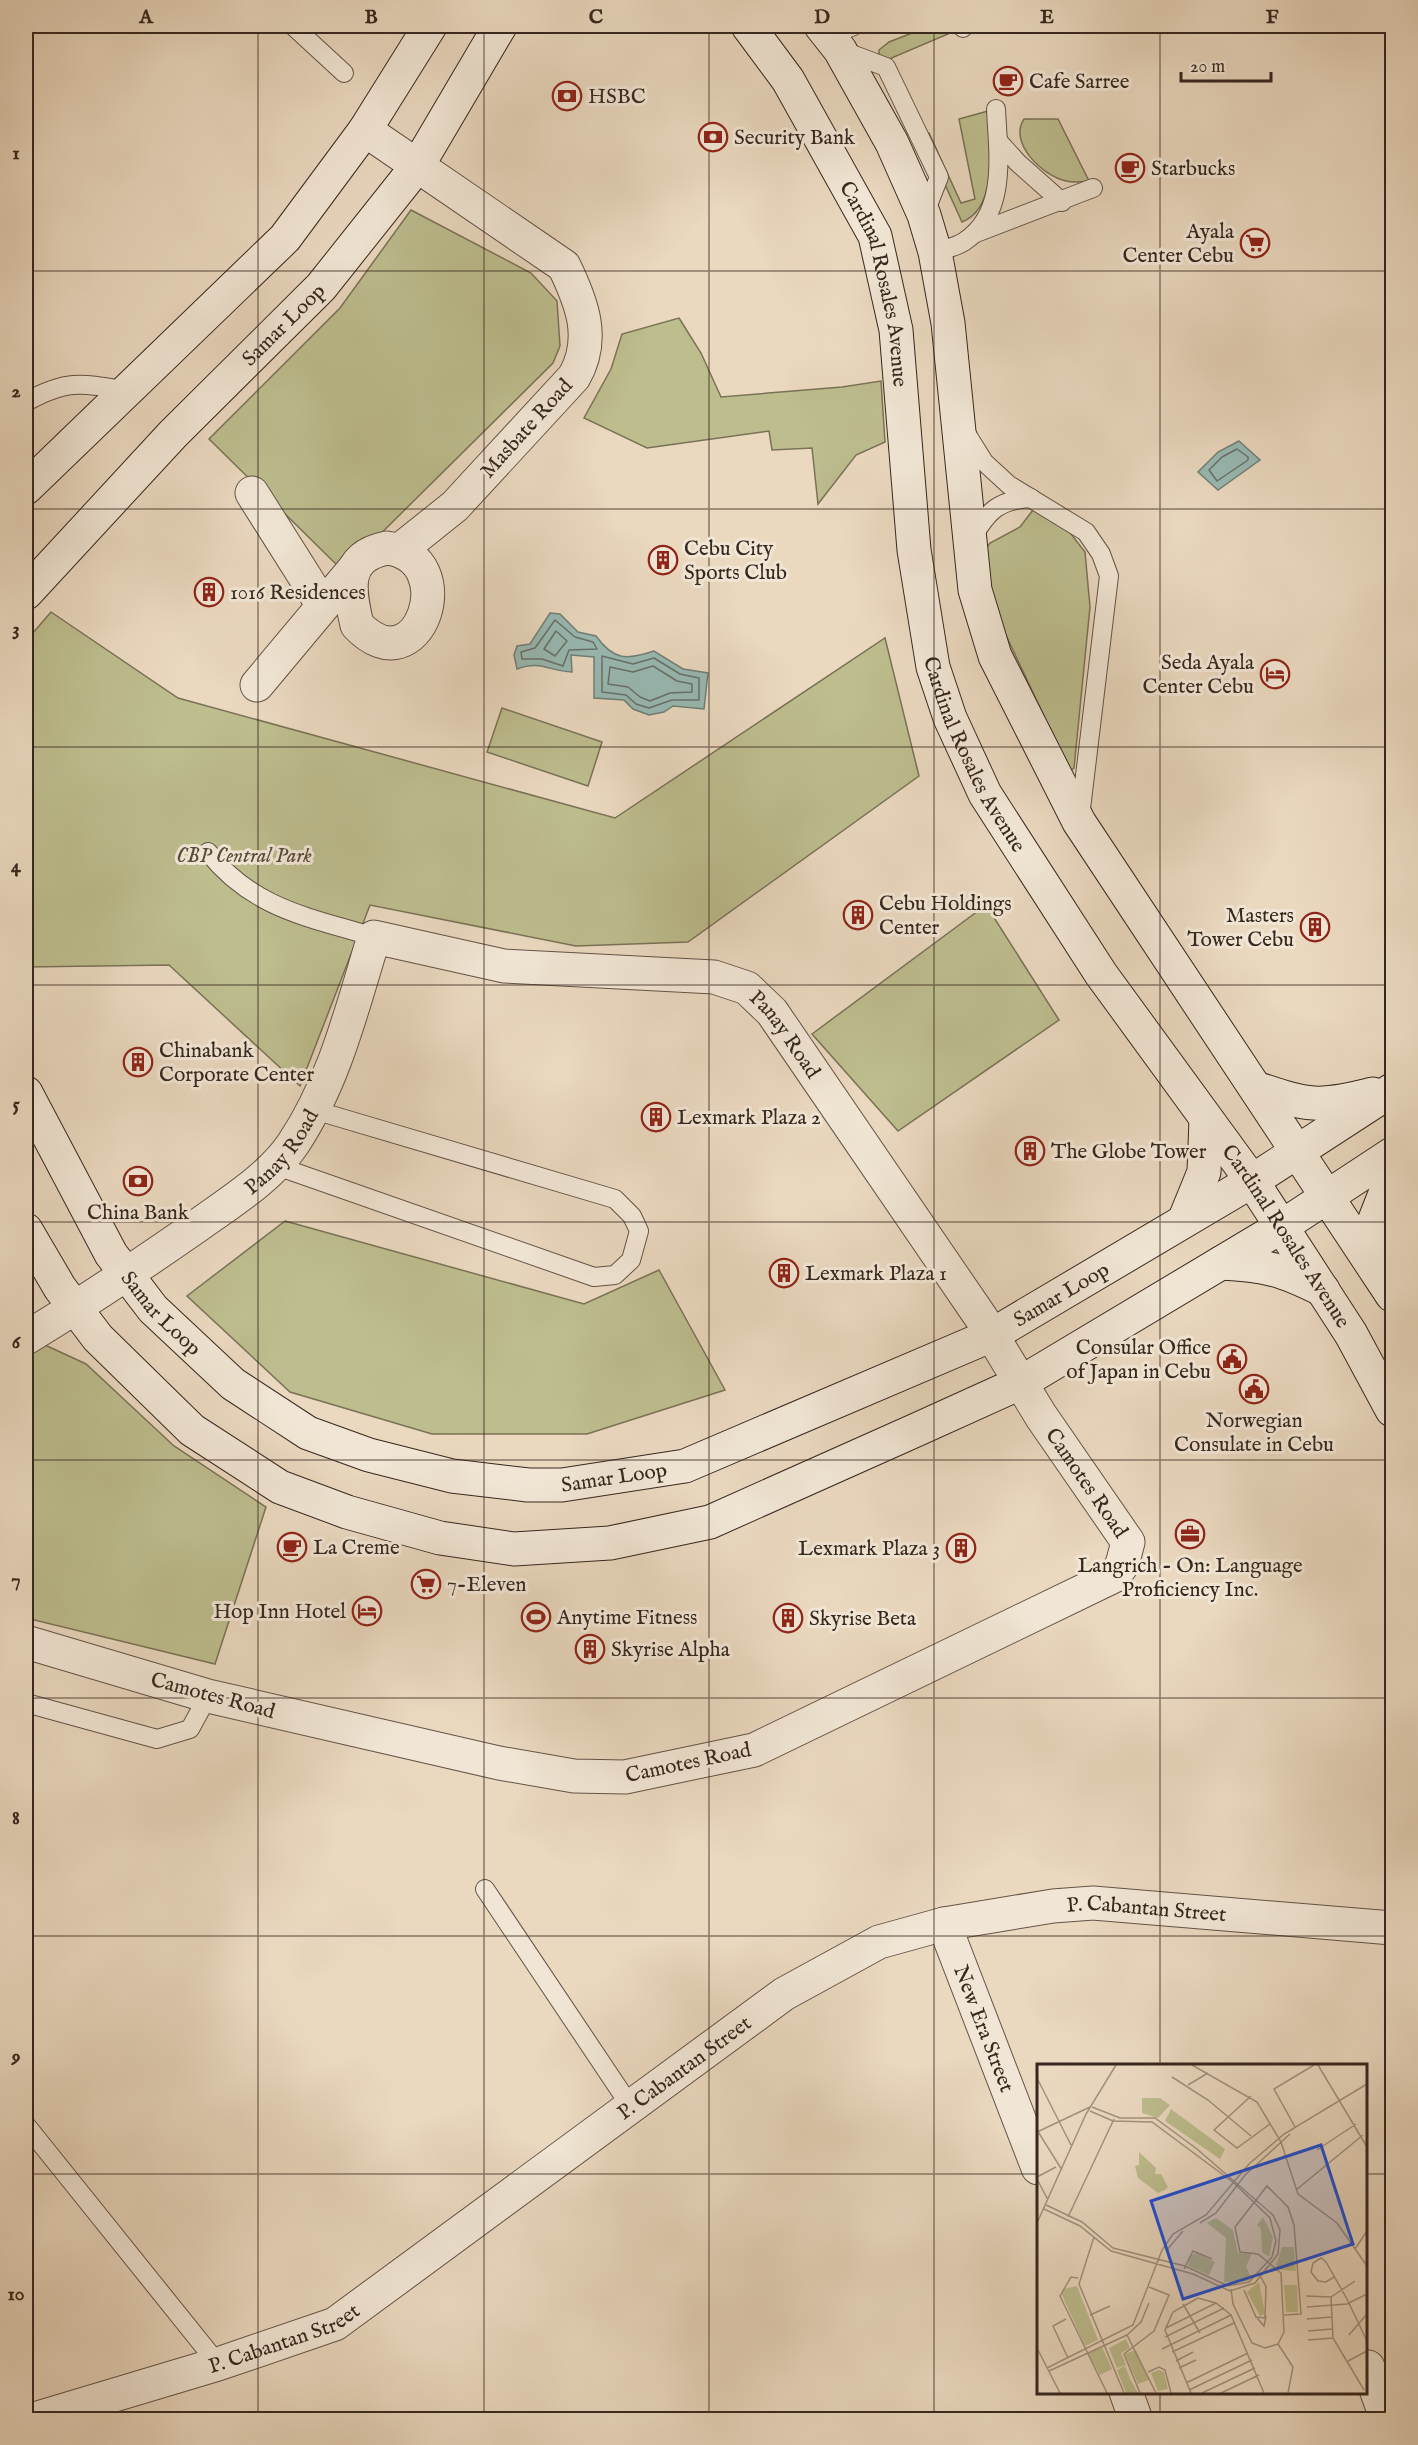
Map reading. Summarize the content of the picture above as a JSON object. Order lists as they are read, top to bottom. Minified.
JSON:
{"streets":{"street":["Cardinal Rosales Avenue","Samar Loop","Masbate Road","Panay Road","Camotes Road","P. Cabantan Street","New Era Street"]},"crossings":[["Cardinal Rosales Avenue","Samar Loop"],["Samar Loop","Masbate Road"],["Samar Loop","Panay Road"],["Samar Loop","Camotes Road"],["Panay Road","Camotes Road"],["P. Cabantan Street","New Era Street"]],"parks":["CBP Central Park"],"places":{"cafe":["Cafe Sarree","Starbucks","La Creme"],"bank":["HSBC","Security Bank","China Bank"],"supermarket":["Ayala Center Cebu","7-Eleven"],"building":["Cebu City Sports Club","1016 Residences","Cebu Holdings Center","Masters Tower Cebu","Chinabank Corporate Center","Lexmark Plaza 2","The Globe Tower","Lexmark Plaza 1","Lexmark Plaza 3","Skyrise Beta","Skyrise Alpha"],"hotel":["Seda Ayala Center Cebu","Hop Inn Hotel"],"public building":["Consular Office of Japan in Cebu","Norwegian Consulate in Cebu"],"office":["Langrich - On: Language Proficiency Inc."],"sports":["Anytime Fitness"]},"scale_bar":"20 m","grid":{"columns":["A","B","C","D","E","F"],"rows":["1","2","3","4","5","6","7","8","9","10"]}}
